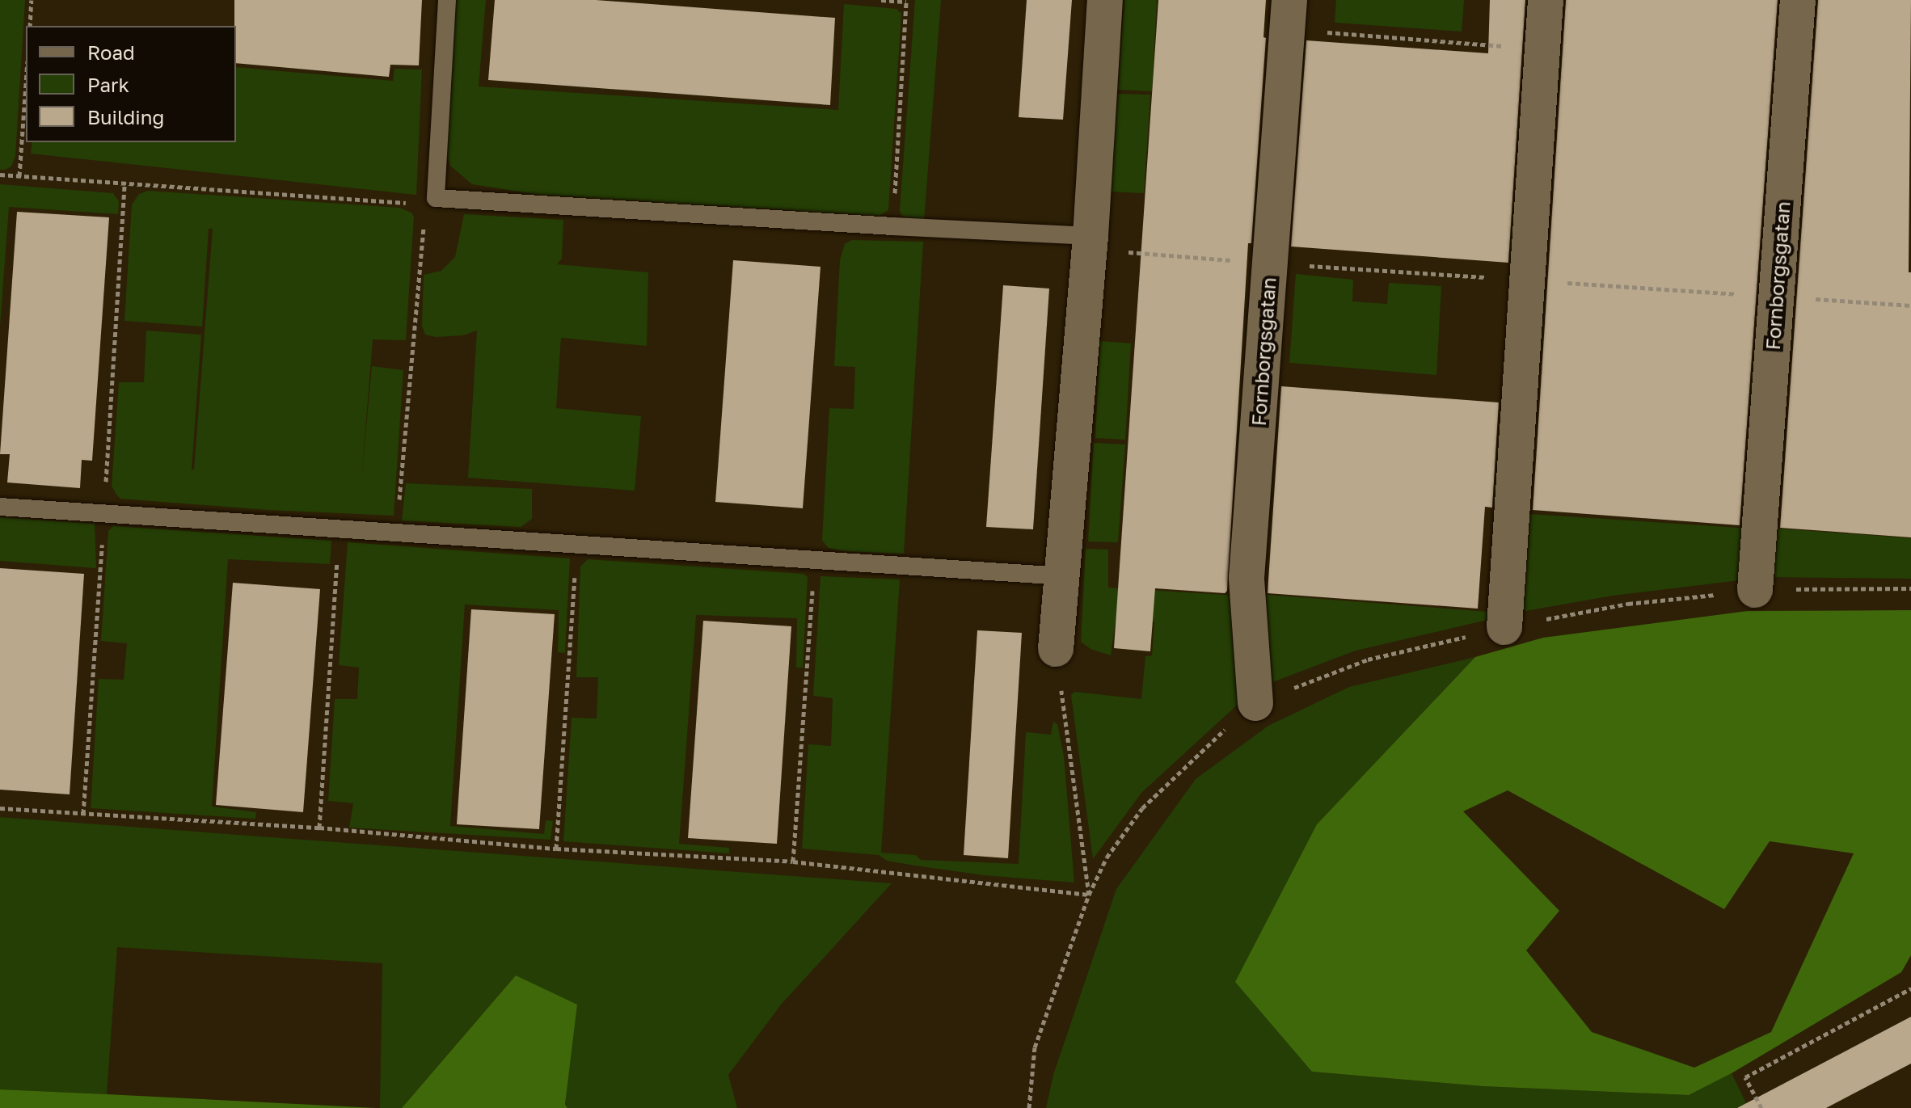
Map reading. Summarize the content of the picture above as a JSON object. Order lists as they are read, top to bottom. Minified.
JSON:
{"streets":{"street":["Fornborgsgatan"]},"legend":["Road","Park","Building"]}
